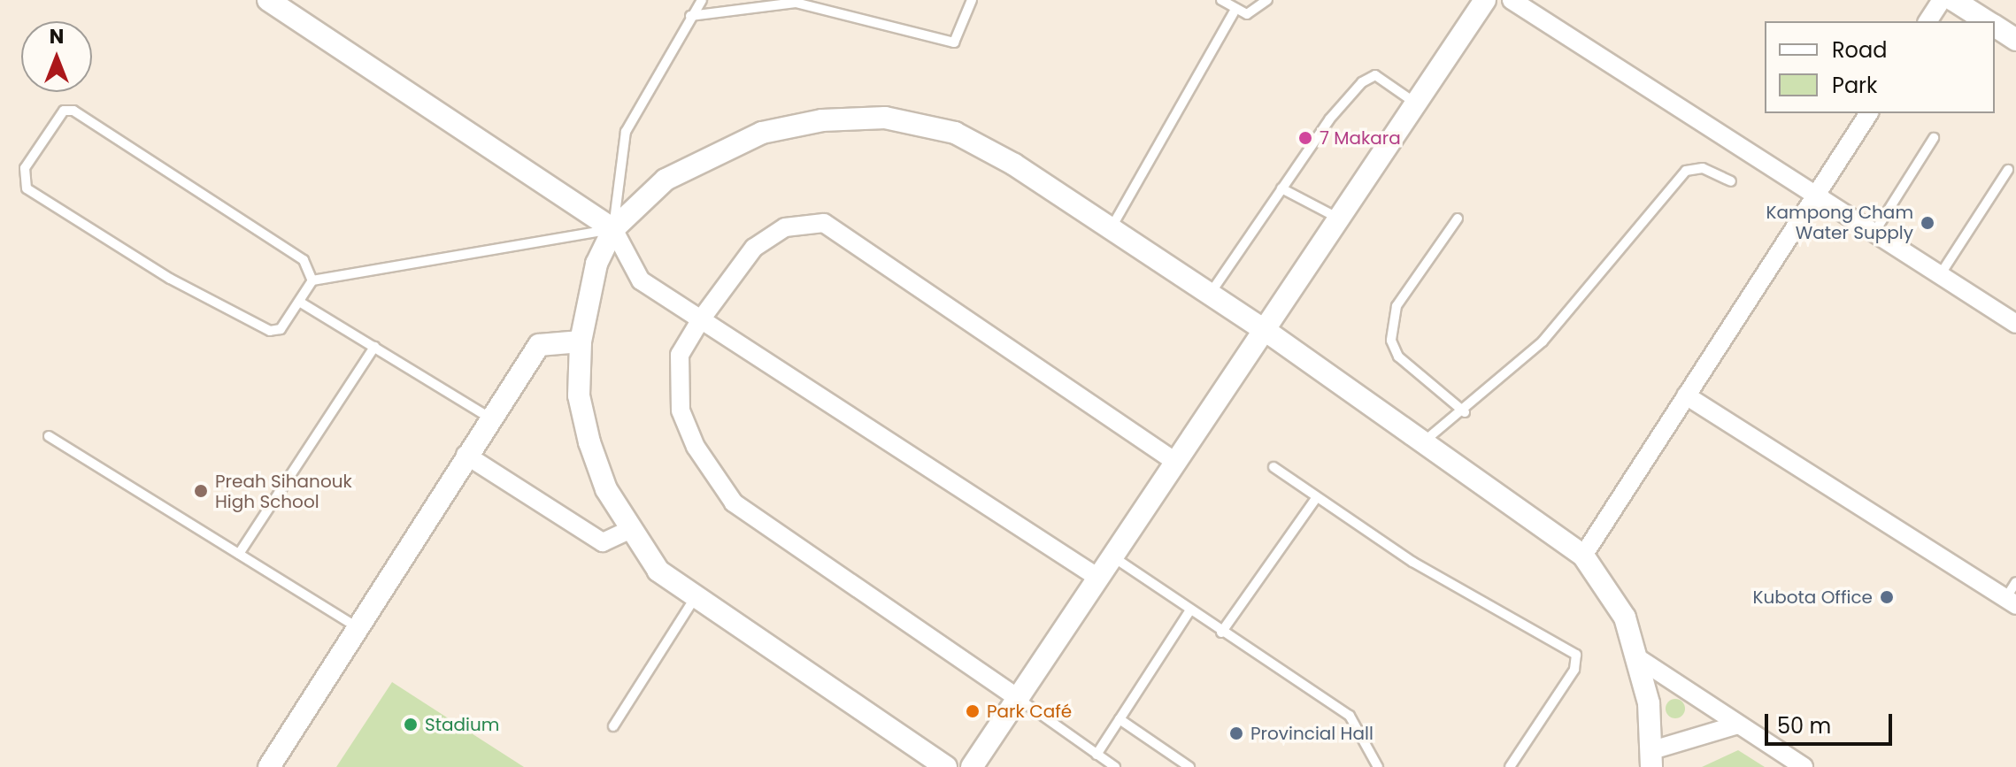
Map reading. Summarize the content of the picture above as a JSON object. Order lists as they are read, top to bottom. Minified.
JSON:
{"places":["7 Makara","Kampong Cham Water Supply","Preah Sihanouk High School","Kubota Office","Park Café","Stadium","Provincial Hall"],"legend":["Road","Park"],"scale_bar":"50 m","north":"top"}
